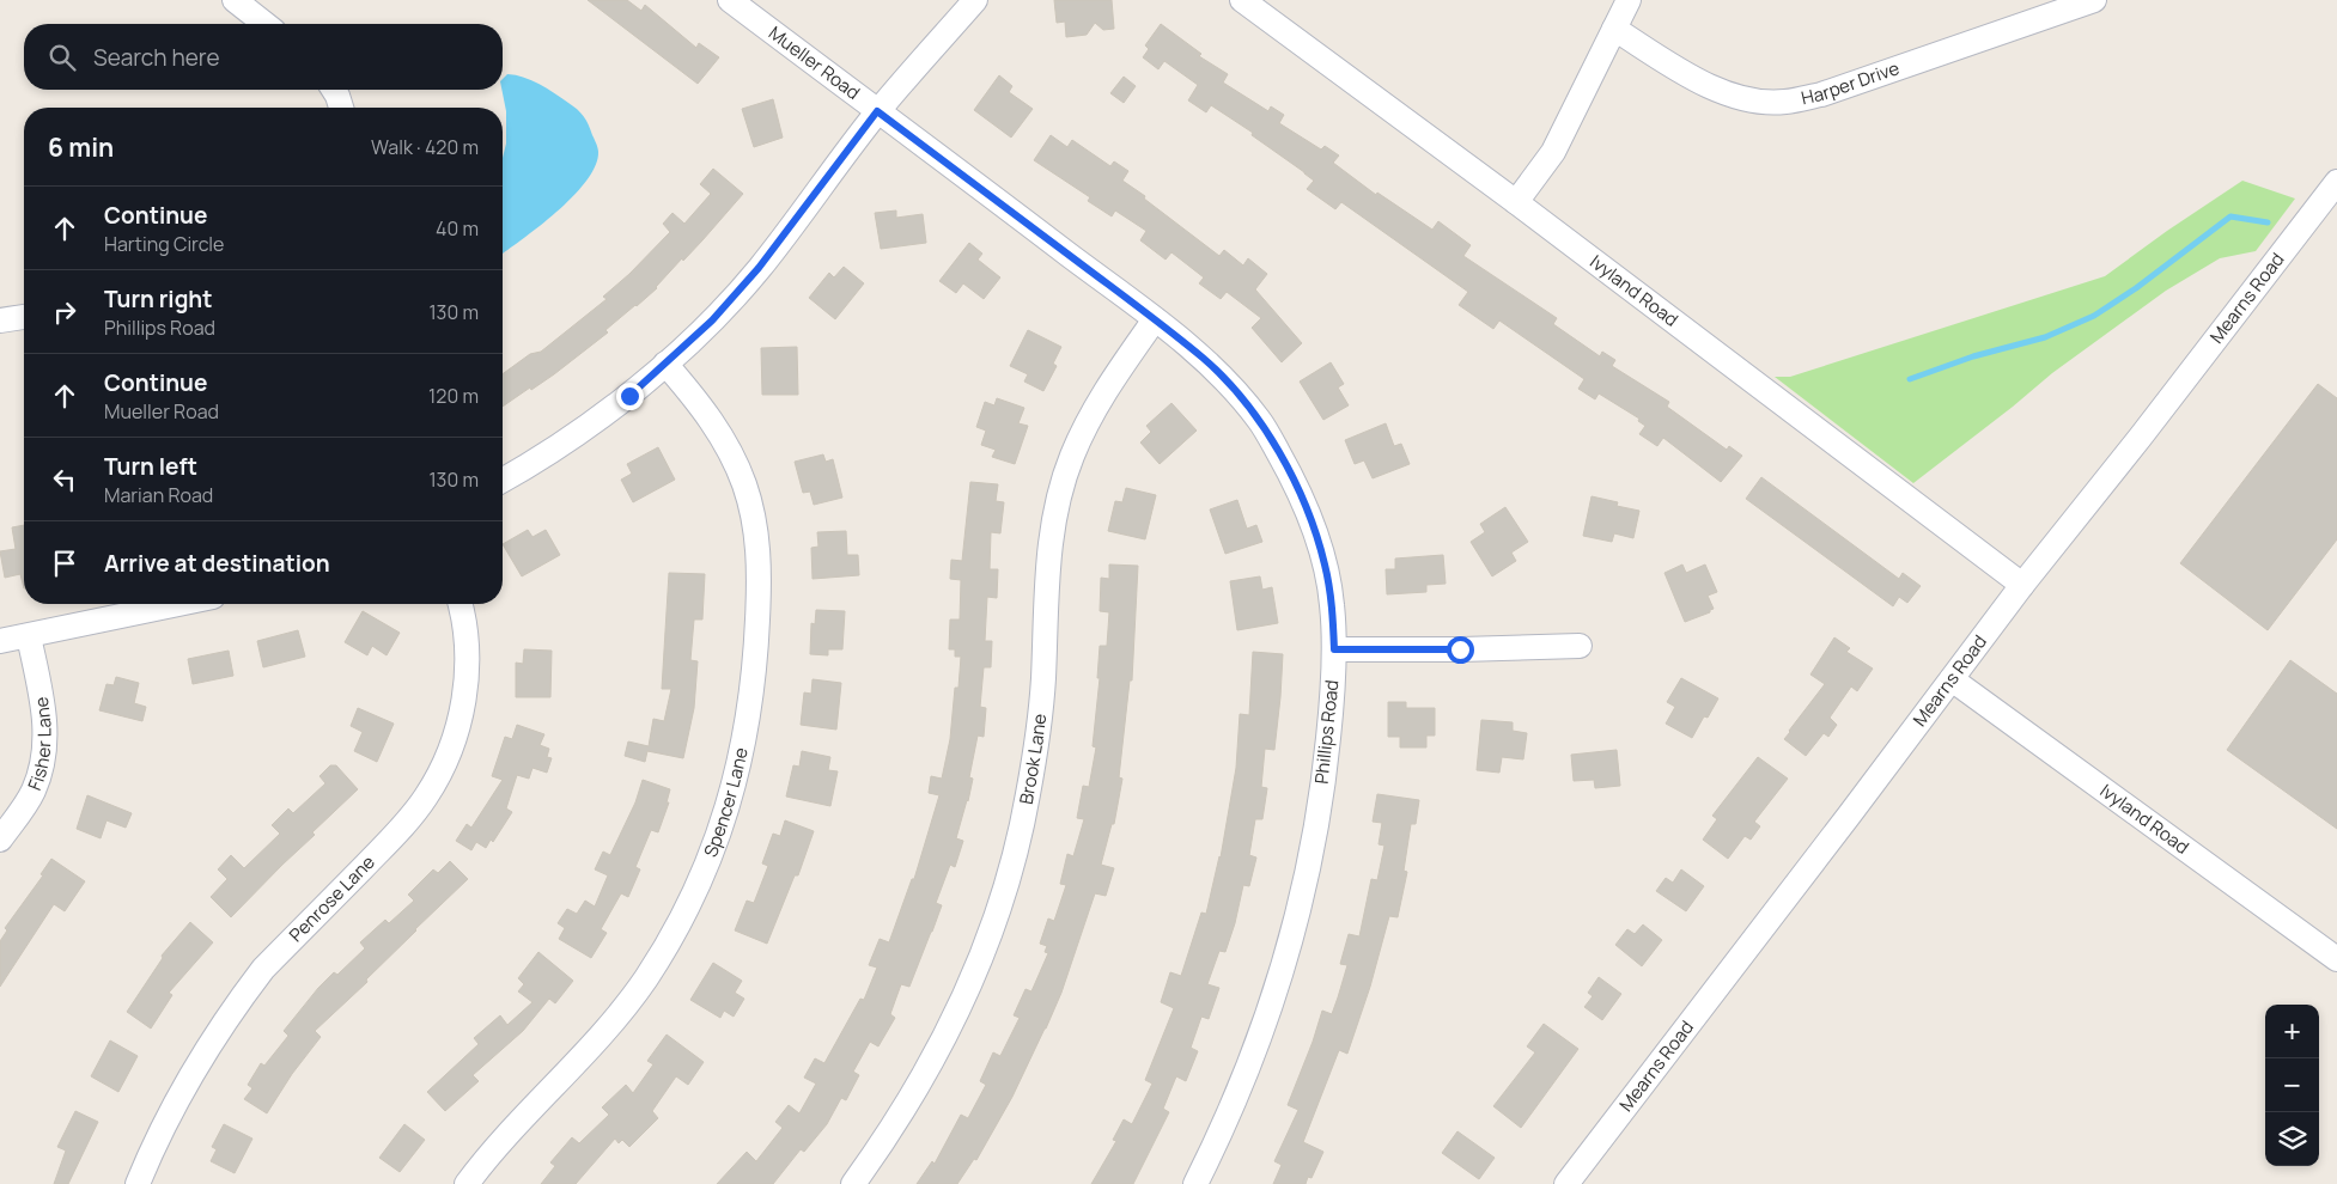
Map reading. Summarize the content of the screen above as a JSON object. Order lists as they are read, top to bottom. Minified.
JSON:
{"streets":{"street":["Mueller Road","Harper Drive","Ivyland Road","Mearns Road","Phillips Road","Fisher Lane","Brook Lane","Spencer Lane","Penrose Lane"]},"crossings":[["Mueller Road","Phillips Road"],["Mueller Road","Brook Lane"],["Ivyland Road","Mearns Road"],["Phillips Road","Brook Lane"]],"page":{"search":"Search here","heading":["6 min","Walk · 420 m"],"list":[["Continue","Harting Circle","40 m"],["Turn right","Phillips Road","130 m"],["Continue","Mueller Road","120 m"],["Turn left","Marian Road","130 m"],"Arrive at destination"],"map_buttons":["+","−"]}}
